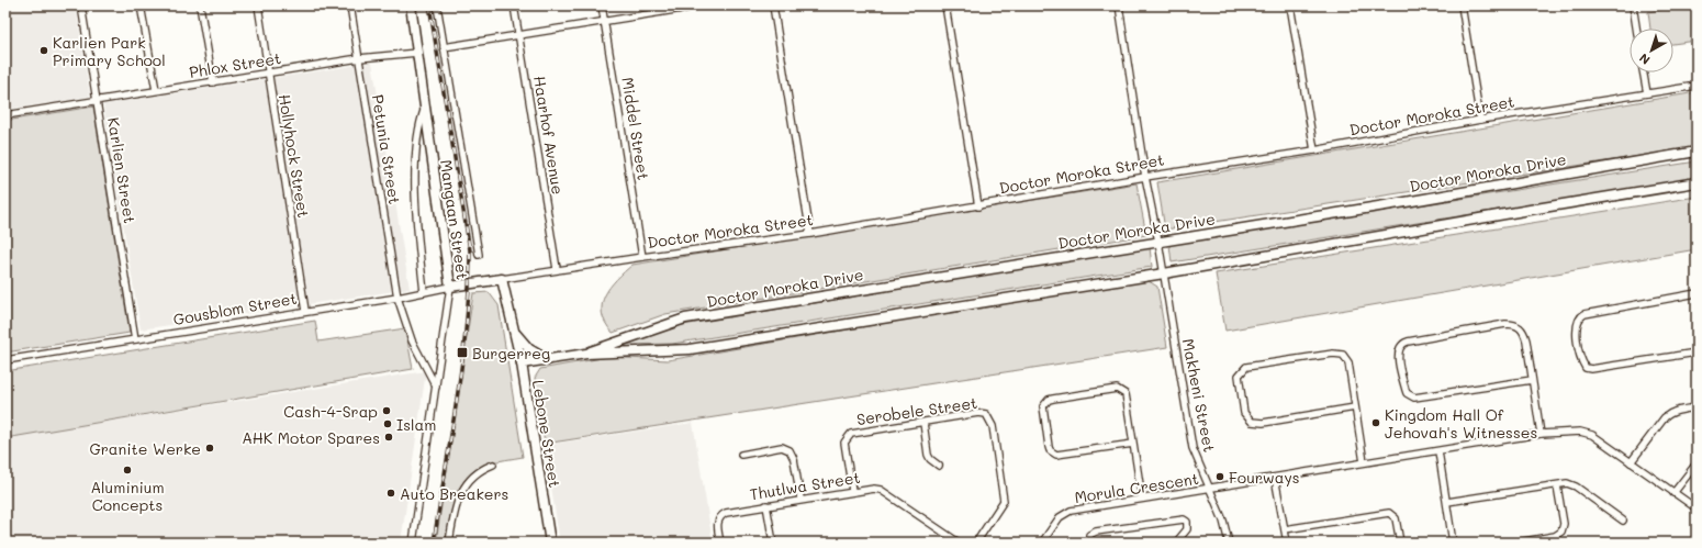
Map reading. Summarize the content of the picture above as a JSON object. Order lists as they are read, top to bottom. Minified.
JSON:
{"streets":{"street":["Phlox Street","Doctor Moroka Street","Middel Street","Haarhof Avenue","Petunia Street","Hollyhock Street","Karlien Street","Doctor Moroka Drive","Mangaan Street","Gousblom Street","Makheni Street","Serobele Street","Lebone Street","Thutlwa Street","Morula Crescent"]},"crossings":[["Phlox Street","Petunia Street"],["Phlox Street","Hollyhock Street"],["Phlox Street","Karlien Street"],["Phlox Street","Mangaan Street"],["Doctor Moroka Street","Middel Street"],["Doctor Moroka Street","Haarhof Avenue"],["Doctor Moroka Street","Gousblom Street"],["Doctor Moroka Street","Makheni Street"],["Doctor Moroka Street","Lebone Street"],["Petunia Street","Mangaan Street"],["Petunia Street","Gousblom Street"],["Hollyhock Street","Gousblom Street"],["Karlien Street","Gousblom Street"],["Doctor Moroka Drive","Makheni Street"],["Doctor Moroka Drive","Lebone Street"],["Mangaan Street","Gousblom Street"],["Makheni Street","Morula Crescent"],["Serobele Street","Thutlwa Street"]],"places":{"other":["Karlien Park Primary School","Cash-4-Srap","Kingdom Hall Of Jehovah's Witnesses","Islam","AHK Motor Spares","Granite Werke","Aluminium Concepts","Fourways","Auto Breakers"],"transit":["Burgerreg"]},"north":"bottom left"}
